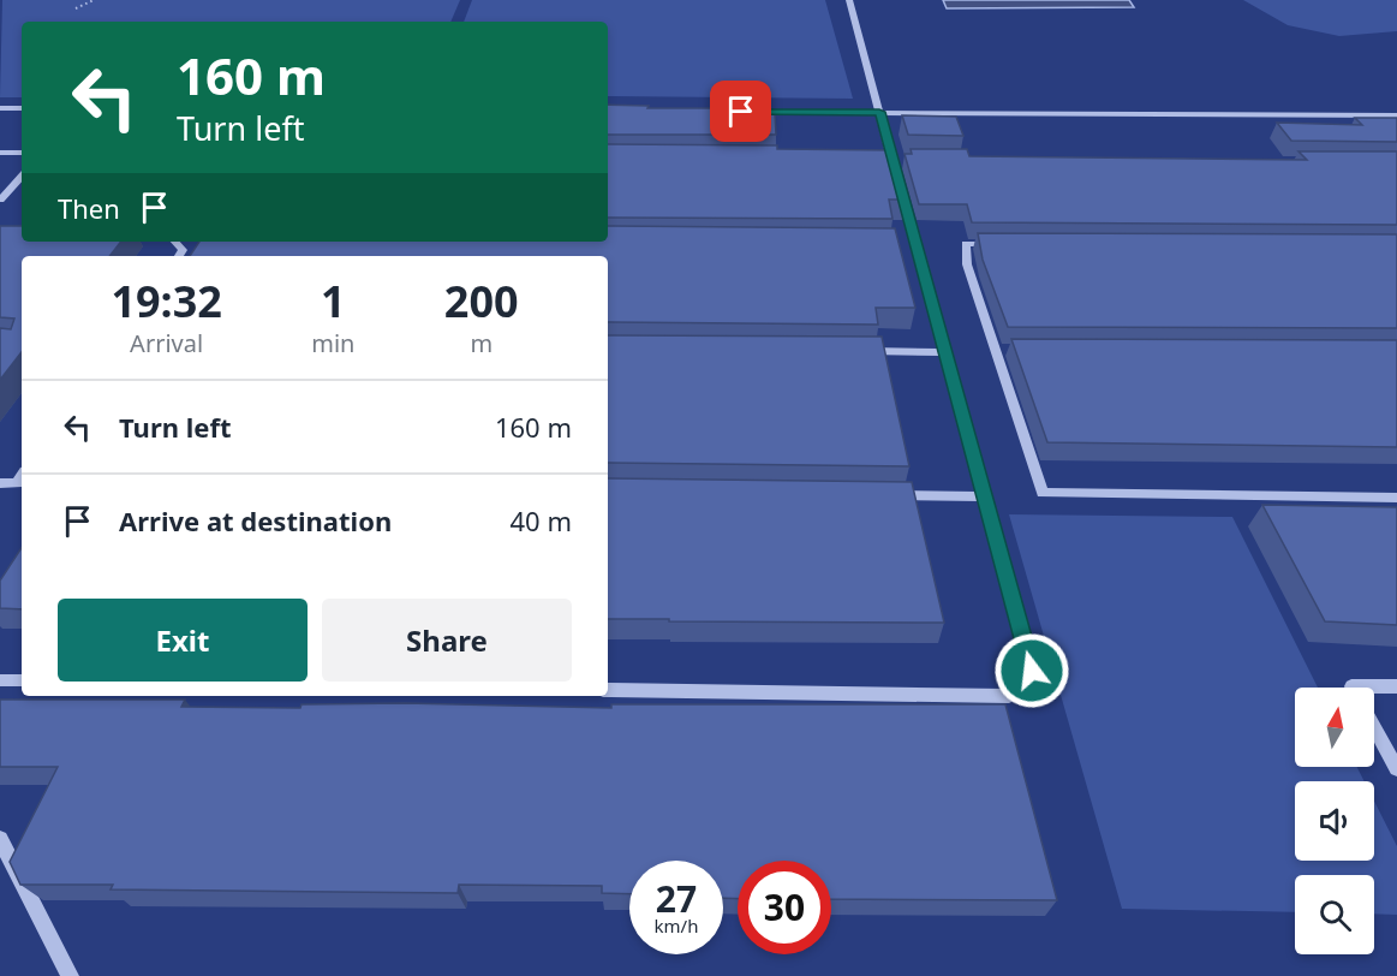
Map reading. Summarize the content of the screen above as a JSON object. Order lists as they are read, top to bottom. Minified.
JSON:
{"north":"top","page":{"turn":["160 m","Turn left"],"then":"Then","eta":["19:32","Arrival","1","min","200","m"],"list":[{"name":"Turn left","value":"160 m"},{"name":"Arrive at destination","value":"40 m"}],"buttons":["Exit","Share"],"speed":"27 km/h","limit":"30"}}
